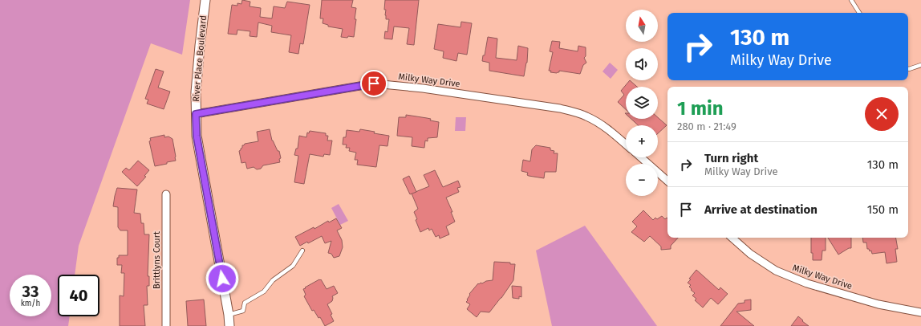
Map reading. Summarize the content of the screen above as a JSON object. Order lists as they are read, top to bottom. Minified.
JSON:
{"streets":{"street":["River Place Boulevard","Milky Way Drive","Brittlyns Court"]},"crossings":[["River Place Boulevard","Milky Way Drive"]],"north":"top","page":{"map_buttons":["+","−"],"turn":["130 m","Milky Way Drive"],"heading":["1 min","280 m · 21:49"],"list":[{"name":"Turn right","note":"Milky Way Drive","value":"130 m"},{"name":"Arrive at destination","value":"150 m"}],"speed":"33 km/h","limit":"40"}}
